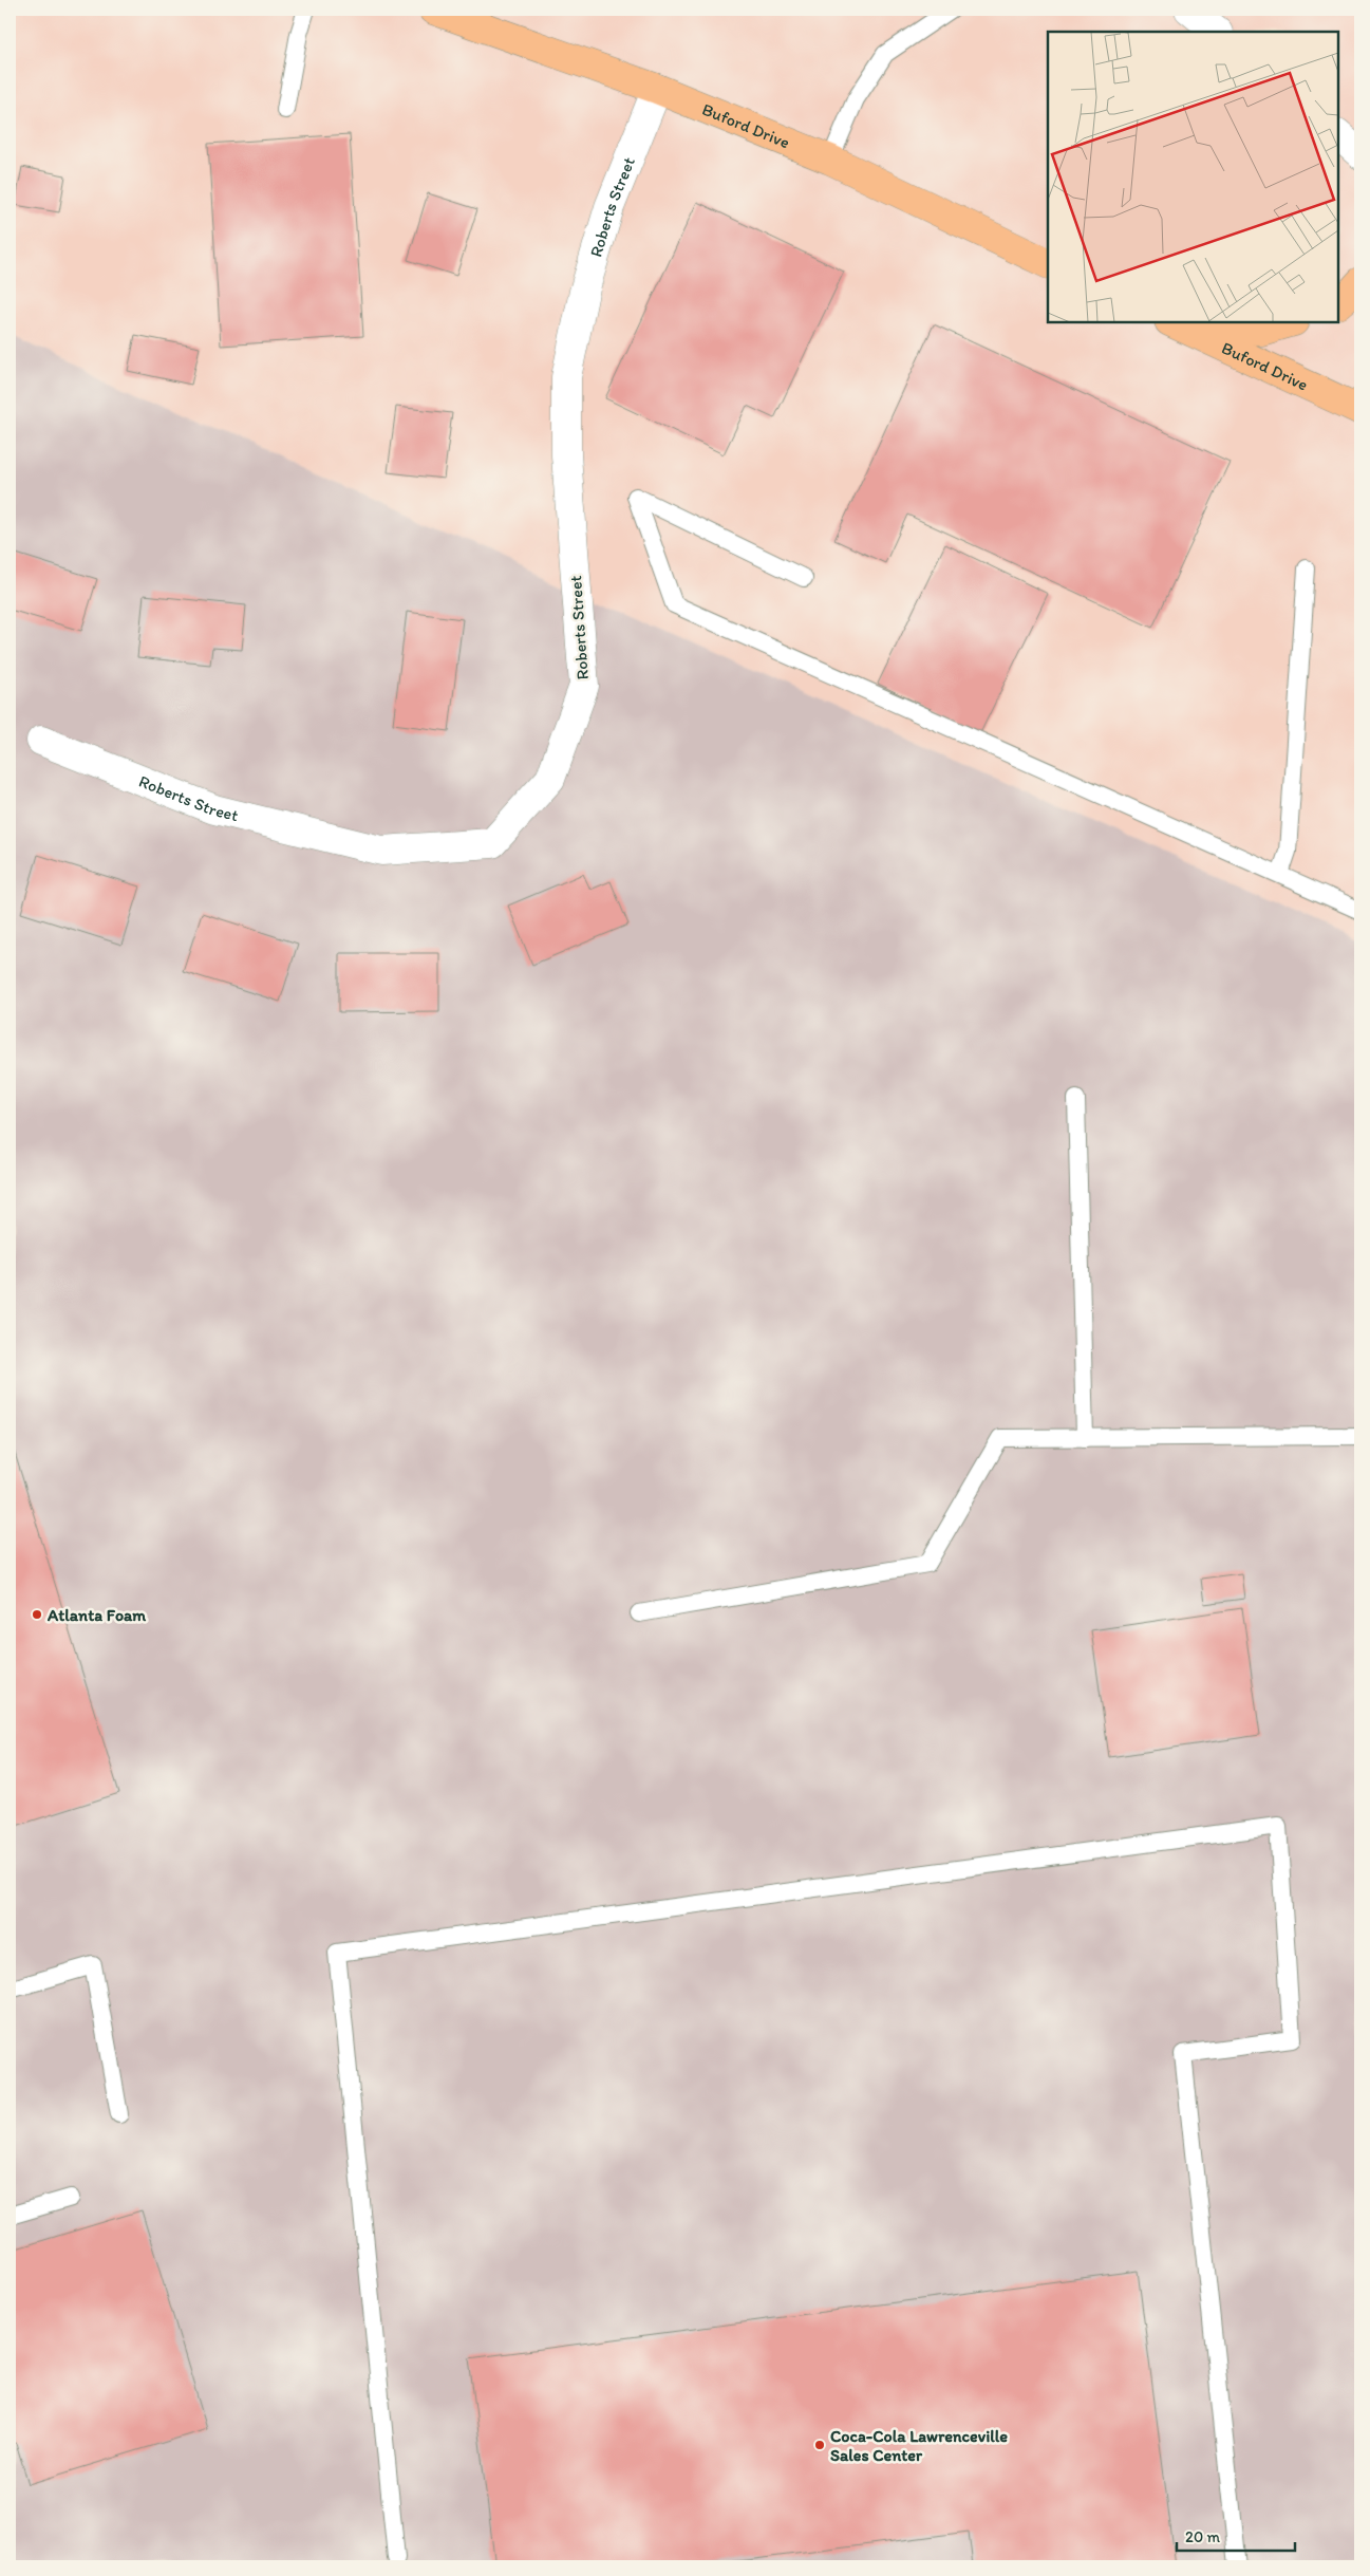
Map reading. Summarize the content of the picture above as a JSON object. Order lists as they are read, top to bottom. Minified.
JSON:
{"streets":{"highway":["Buford Drive"],"street":["Roberts Street"]},"crossings":[["Buford Drive","Roberts Street"]],"places":["Atlanta Foam","Coca-Cola Lawrenceville Sales Center"],"scale_bar":"20 m"}
